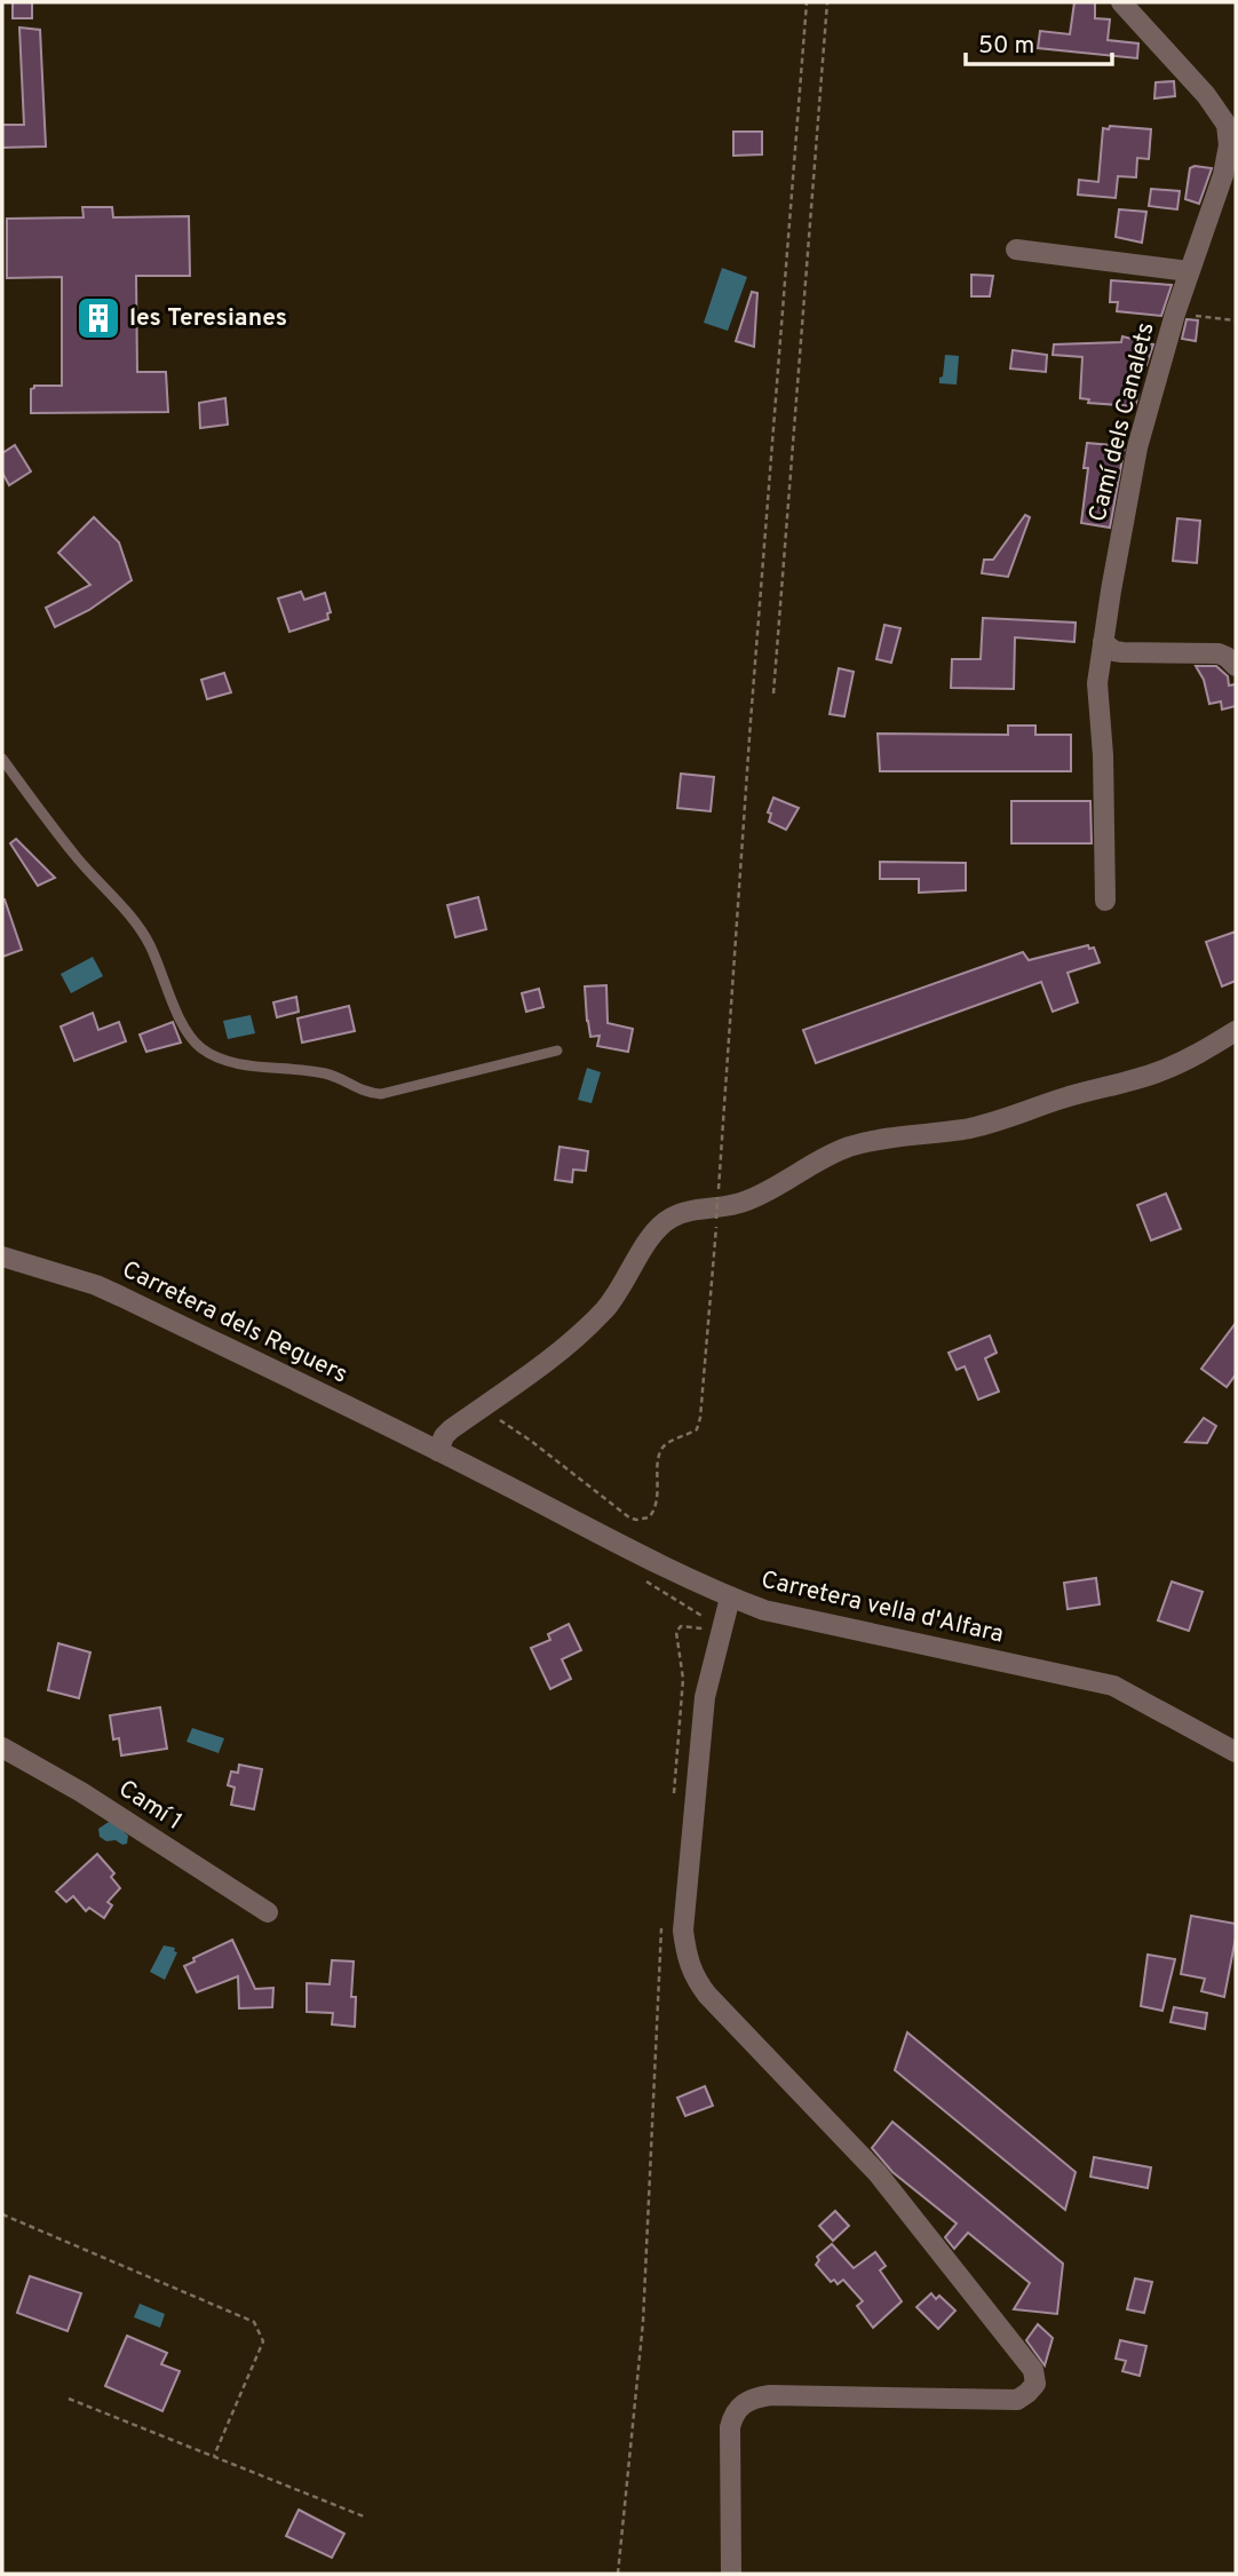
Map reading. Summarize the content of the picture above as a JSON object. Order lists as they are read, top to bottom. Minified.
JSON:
{"streets":{"street":["Camí dels Canalets","Carretera dels Reguers","Carretera vella d'Alfara","Camí 1"]},"crossings":[["Carretera dels Reguers","Carretera vella d'Alfara"]],"places":{"building":["les Teresianes"]},"scale_bar":"50 m"}
